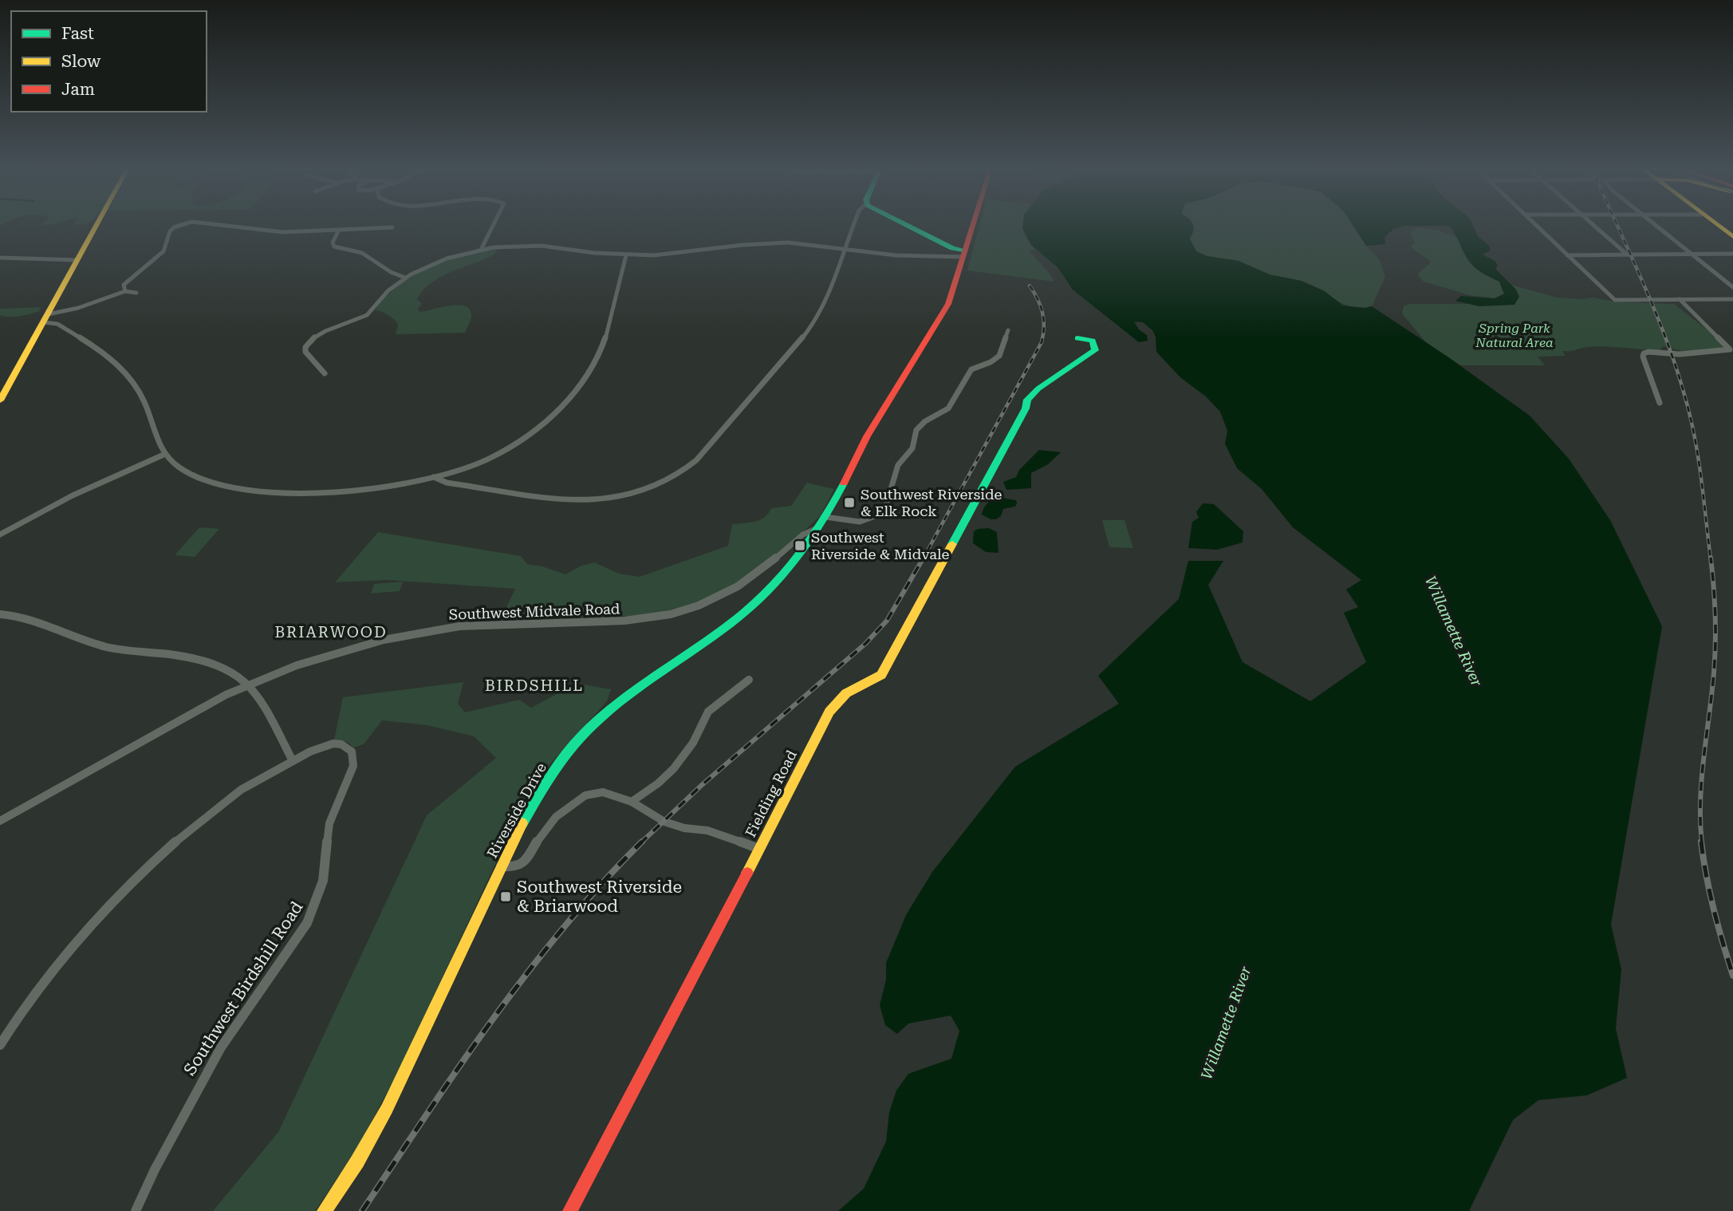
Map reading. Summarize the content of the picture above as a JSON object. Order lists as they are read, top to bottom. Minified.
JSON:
{"streets":{"main road":["Fielding Road","Riverside Drive"],"street":["Southwest Midvale Road","Southwest Birdshill Road"]},"crossings":[["Southwest Midvale Road","Riverside Drive"]],"districts":["BRIARWOOD","BIRDSHILL"],"water":["Willamette River"],"parks":["Spring Park Natural Area"],"places":{"transit":["Southwest Riverside & Elk Rock","Southwest Riverside & Midvale","Southwest Riverside & Briarwood"]},"legend":["Fast","Slow","Jam"]}
